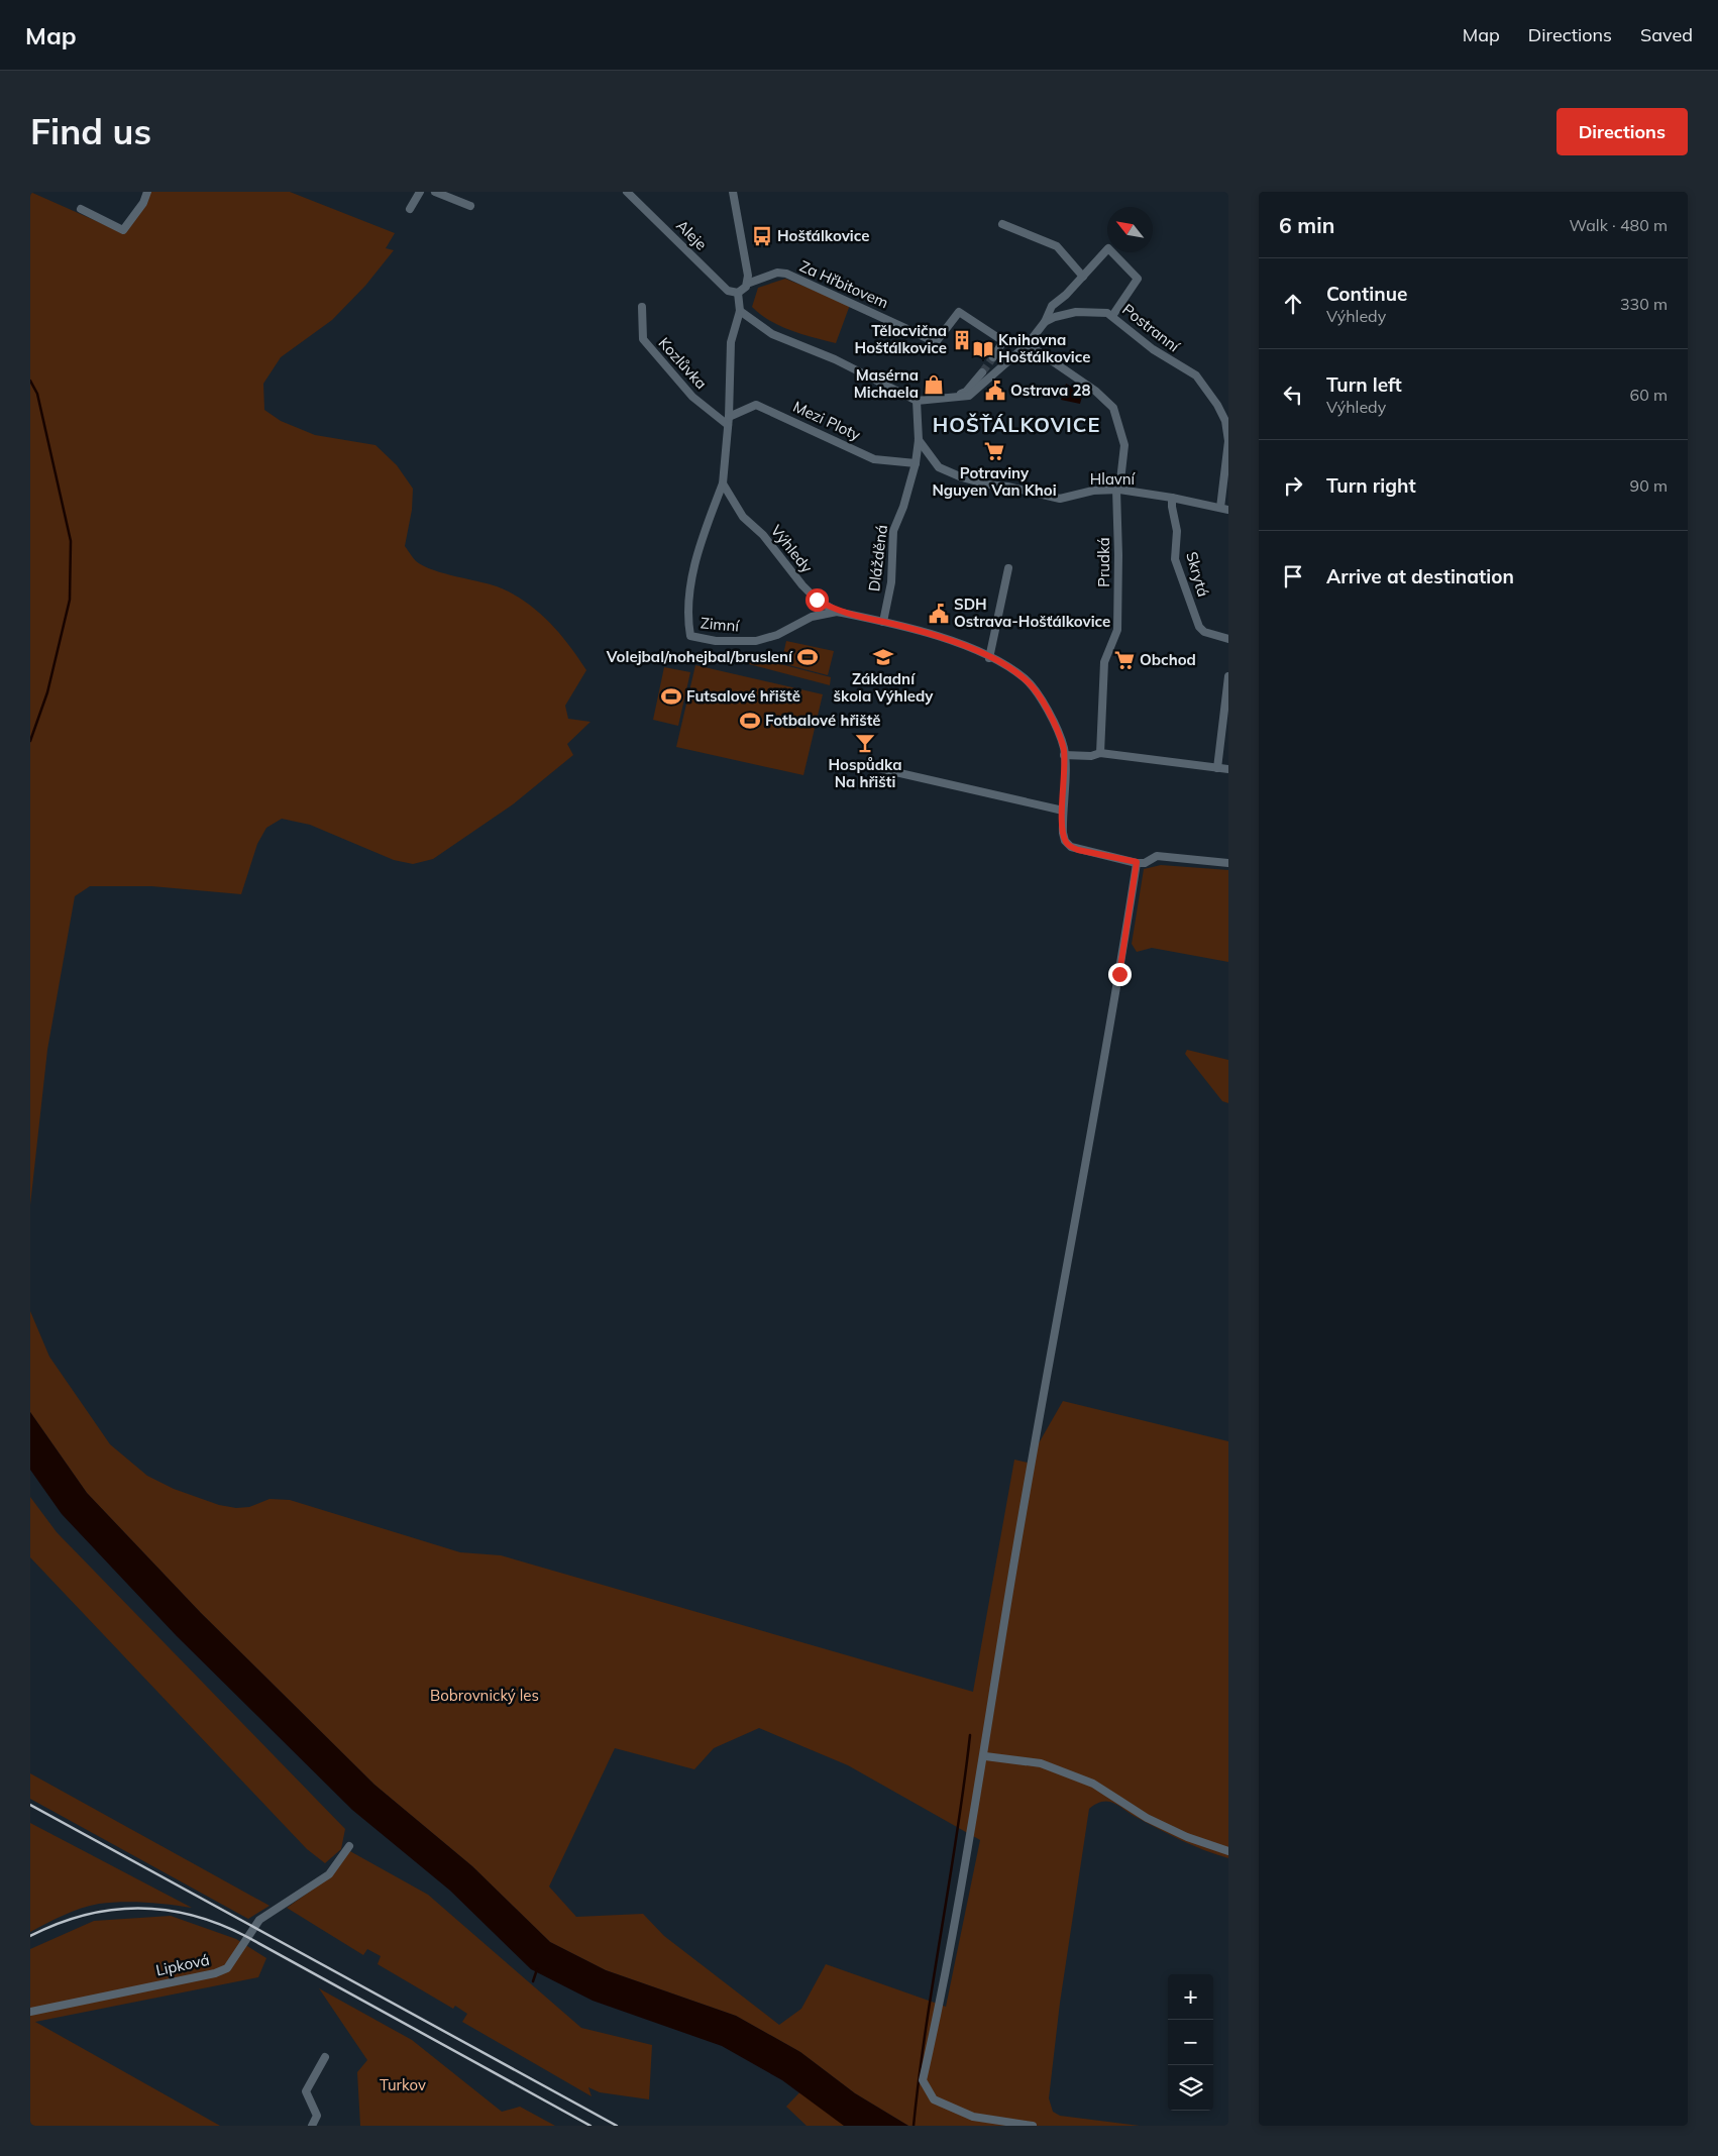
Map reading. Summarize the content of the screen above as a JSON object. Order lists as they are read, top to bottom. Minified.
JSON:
{"streets":{"street":["Aleje","Za Hřbitovem","Postranní","Kozlůvka","Mezi Ploty","Hlavní","Výhledy","Dlážděná","Prudká","Skrytá","Zimní","Lipková"]},"crossings":[["Postranní","Hlavní"],["Kozlůvka","Mezi Ploty"],["Mezi Ploty","Dlážděná"],["Hlavní","Dlážděná"],["Hlavní","Prudká"],["Hlavní","Skrytá"],["Výhledy","Dlážděná"],["Výhledy","Zimní"]],"districts":["HOŠŤÁLKOVICE"],"parks":["Bobrovnický les","Turkov"],"places":{"bus stop":["Hošťálkovice"],"building":["Tělocvična Hošťálkovice"],"library":["Knihovna Hošťálkovice"],"shop":["Masérna Michaela"],"public building":["Ostrava 28","SDH Ostrava-Hošťálkovice"],"supermarket":["Potraviny Nguyen Van Khoi","Obchod"],"sports":["Volejbal/nohejbal/bruslení","Futsalové hřiště","Fotbalové hřiště"],"school or university":["Základní škola Výhledy"],"bar":["Hospůdka Na hřišti"]},"north":"top left","page":{"header":"Map","nav":["Map","Directions","Saved"],"buttons":"Directions","title":"Find us","heading":["6 min","Walk · 480 m"],"list":[["Continue","Výhledy","330 m"],["Turn left","Výhledy","60 m"],["Turn right","90 m"],"Arrive at destination"],"map_buttons":["+","−"]}}
